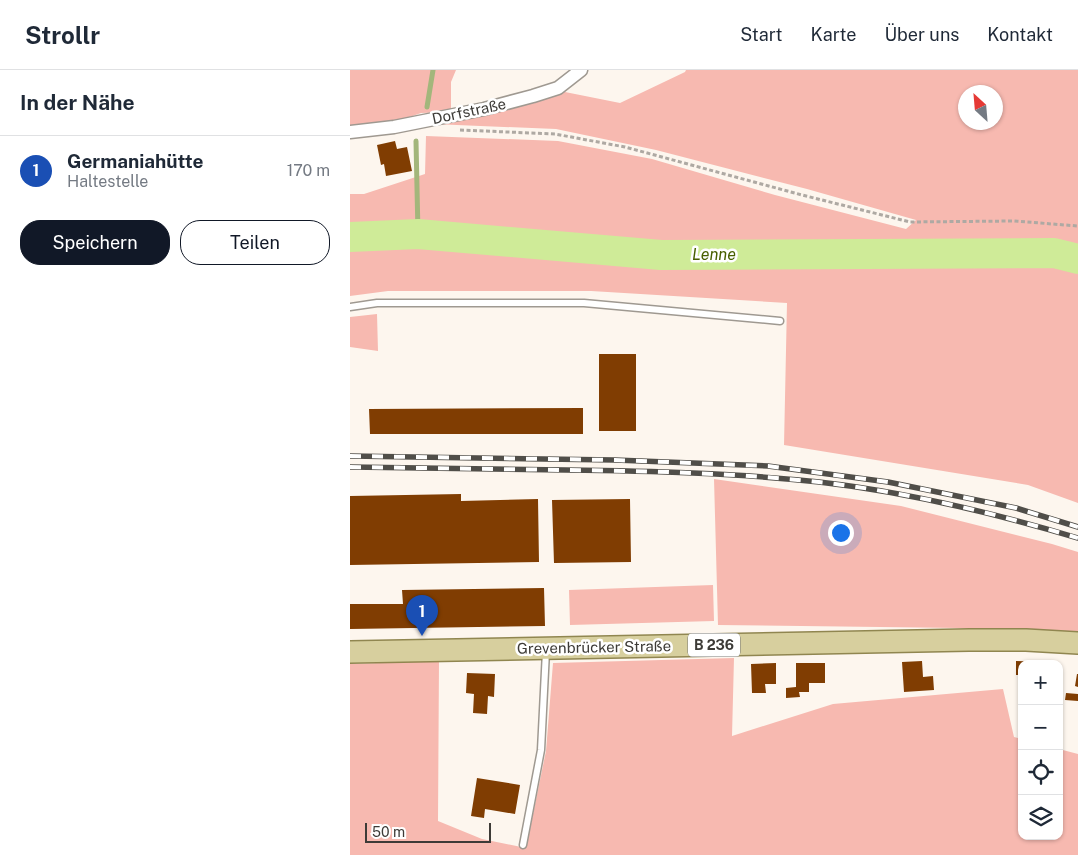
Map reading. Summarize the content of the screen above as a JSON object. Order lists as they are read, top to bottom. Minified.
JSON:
{"streets":{"main road":["B 236","Grevenbrücker Straße"],"street":["Dorfstraße"]},"water":["Lenne"],"scale_bar":"50 m","north":"top left","page":{"header":"Strollr","nav":["Start","Karte","Über uns","Kontakt"],"heading":"In der Nähe","list":[{"mark":"1","name":"Germaniahütte","note":"Haltestelle","value":"170 m"}],"buttons":["Speichern","Teilen"],"pins":"1","map_buttons":["+","−"],"scale":"50 m"}}
